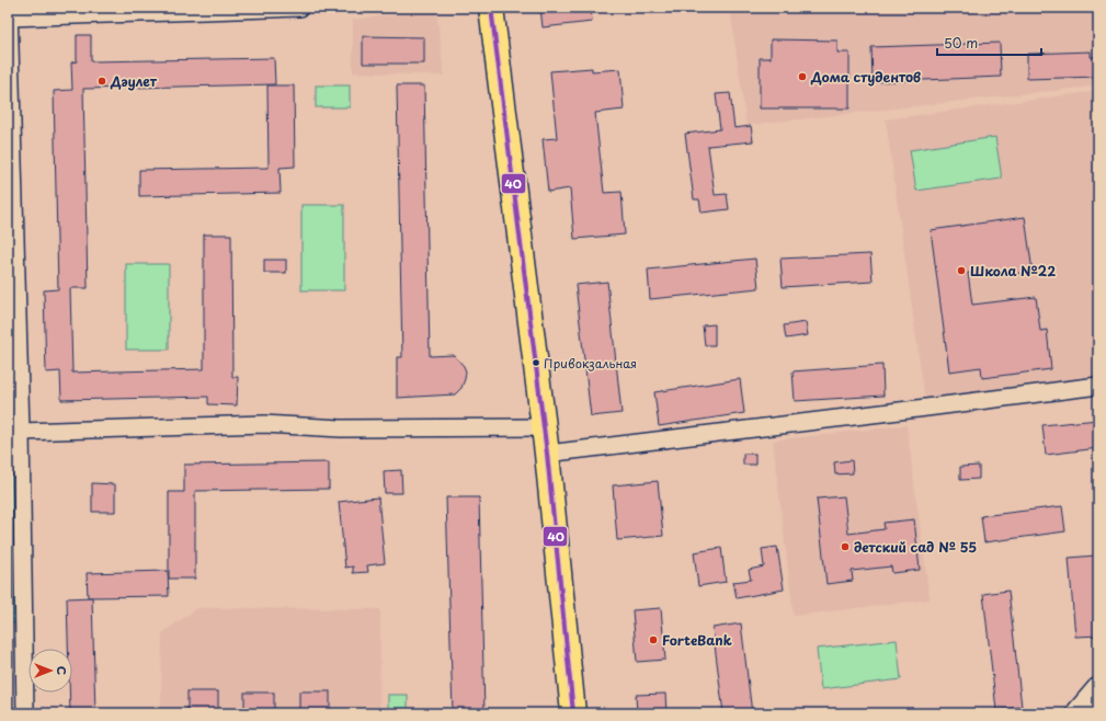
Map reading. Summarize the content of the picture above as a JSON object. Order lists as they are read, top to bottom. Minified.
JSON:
{"places":["Дома студентов","Дәулет","Школа №22","Привокзальная","детский сад № 55","ForteBank"],"lines":["transit line 40"],"scale_bar":"50 m","north":"right"}
